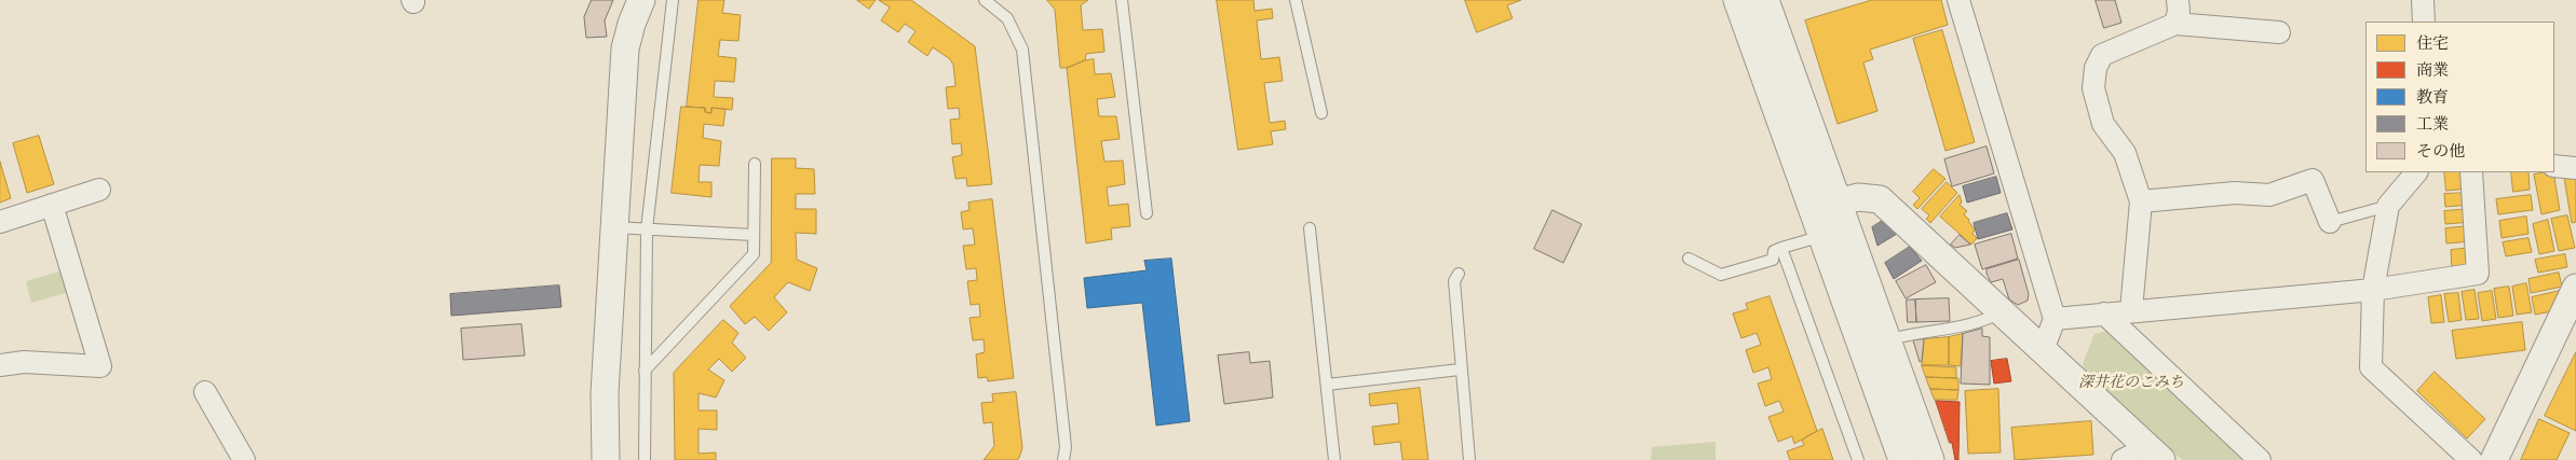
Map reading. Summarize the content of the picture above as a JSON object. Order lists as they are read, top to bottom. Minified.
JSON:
{"parks":["深井花のこみち"],"legend":["住宅","商業","教育","工業","その他"]}
